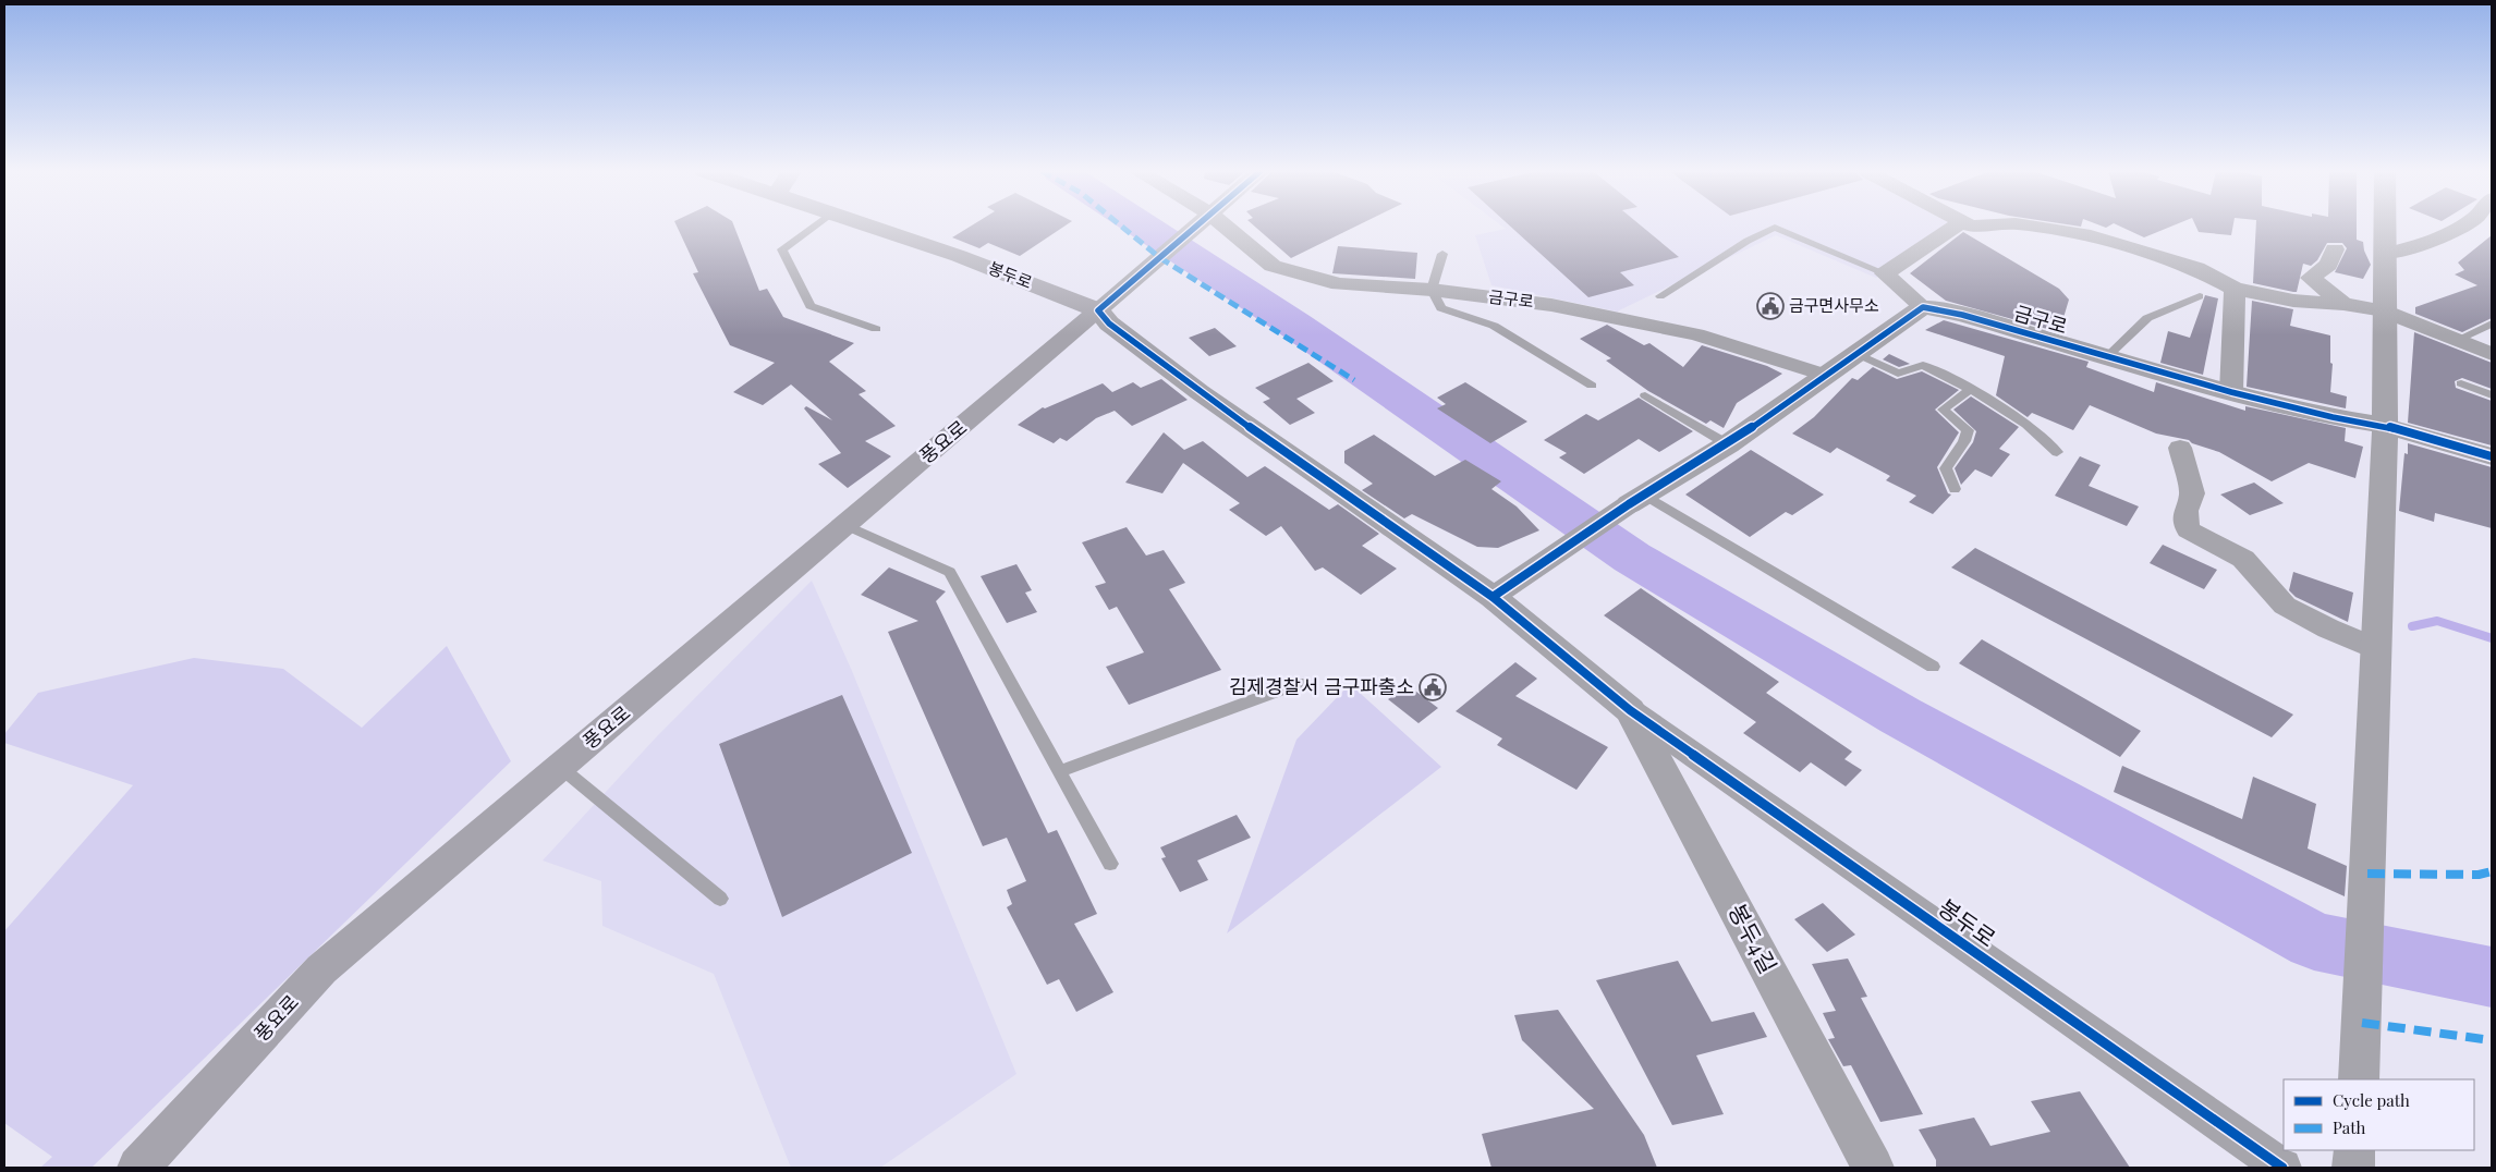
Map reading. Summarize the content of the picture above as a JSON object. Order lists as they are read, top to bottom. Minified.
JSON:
{"streets":{"main road":["봉두로","풍요로"],"street":["금구로","봉두4길"]},"crossings":[["봉두로","풍요로"],["봉두로","봉두4길"]],"places":{"public building":["금구면사무소","김제경찰서 금구파출소"]},"legend":["Cycle path","Path"]}
